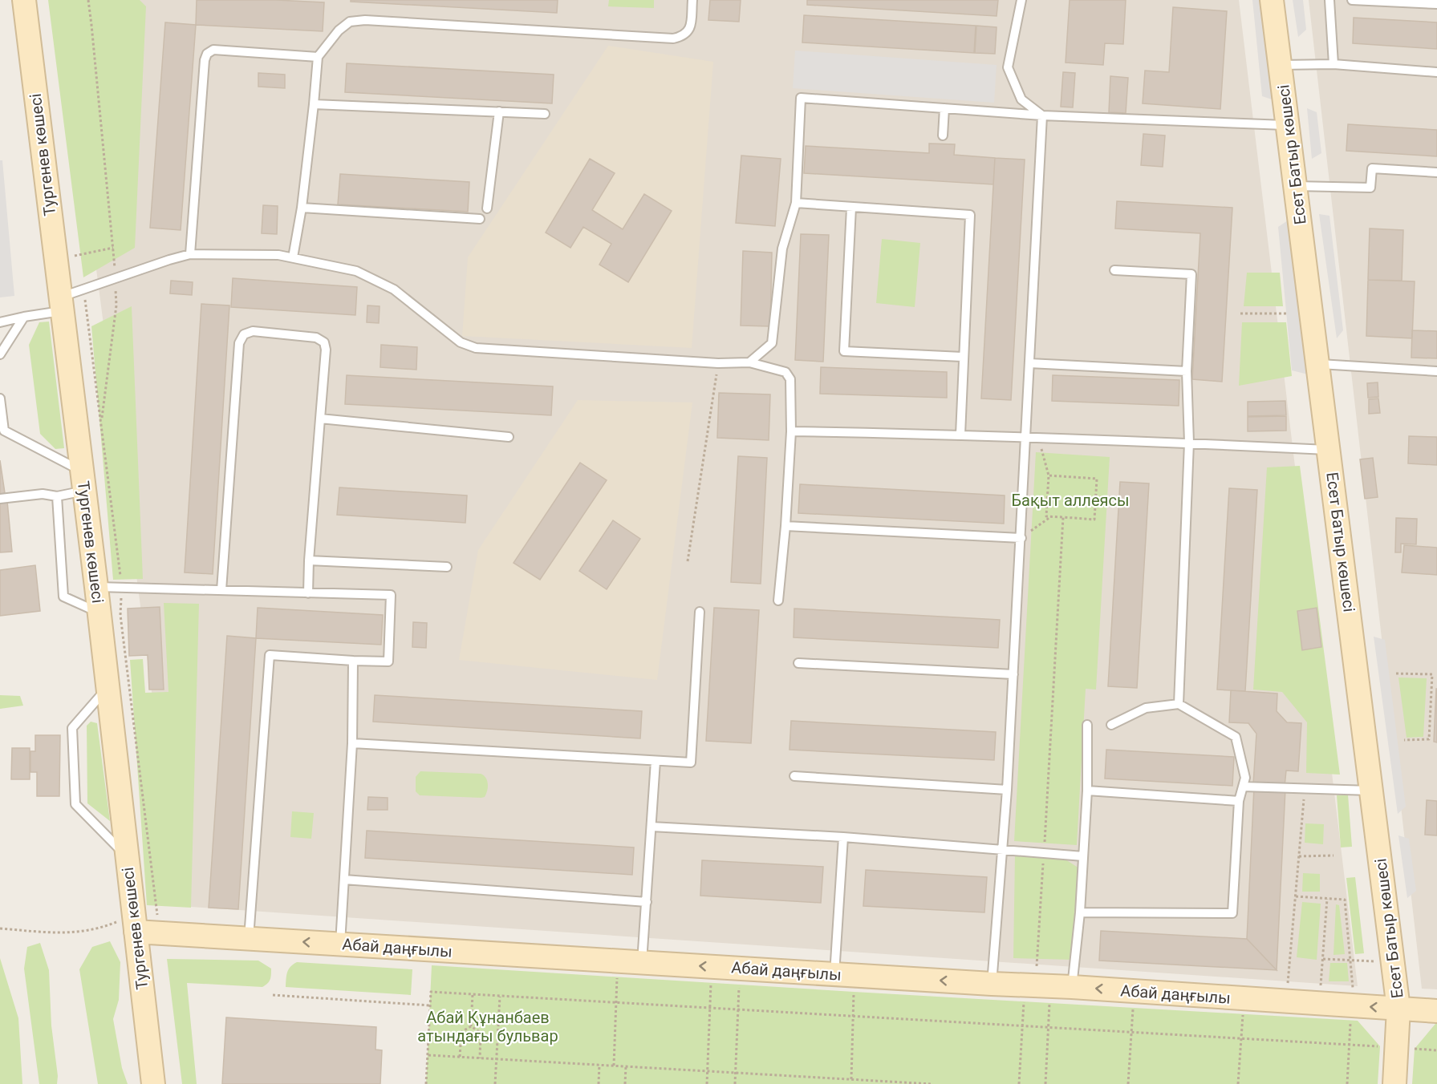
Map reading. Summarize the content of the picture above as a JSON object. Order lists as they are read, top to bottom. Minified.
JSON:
{"streets":{"main road":["Тургенев көшесі","Есет Батыр көшесі","Абай даңғылы"]},"crossings":[["Тургенев көшесі","Абай даңғылы"],["Есет Батыр көшесі","Абай даңғылы"]],"one_way":["Абай даңғылы"],"parks":["Бақыт аллеясы","Абай Құнанбаев атындағы бульвар"]}
